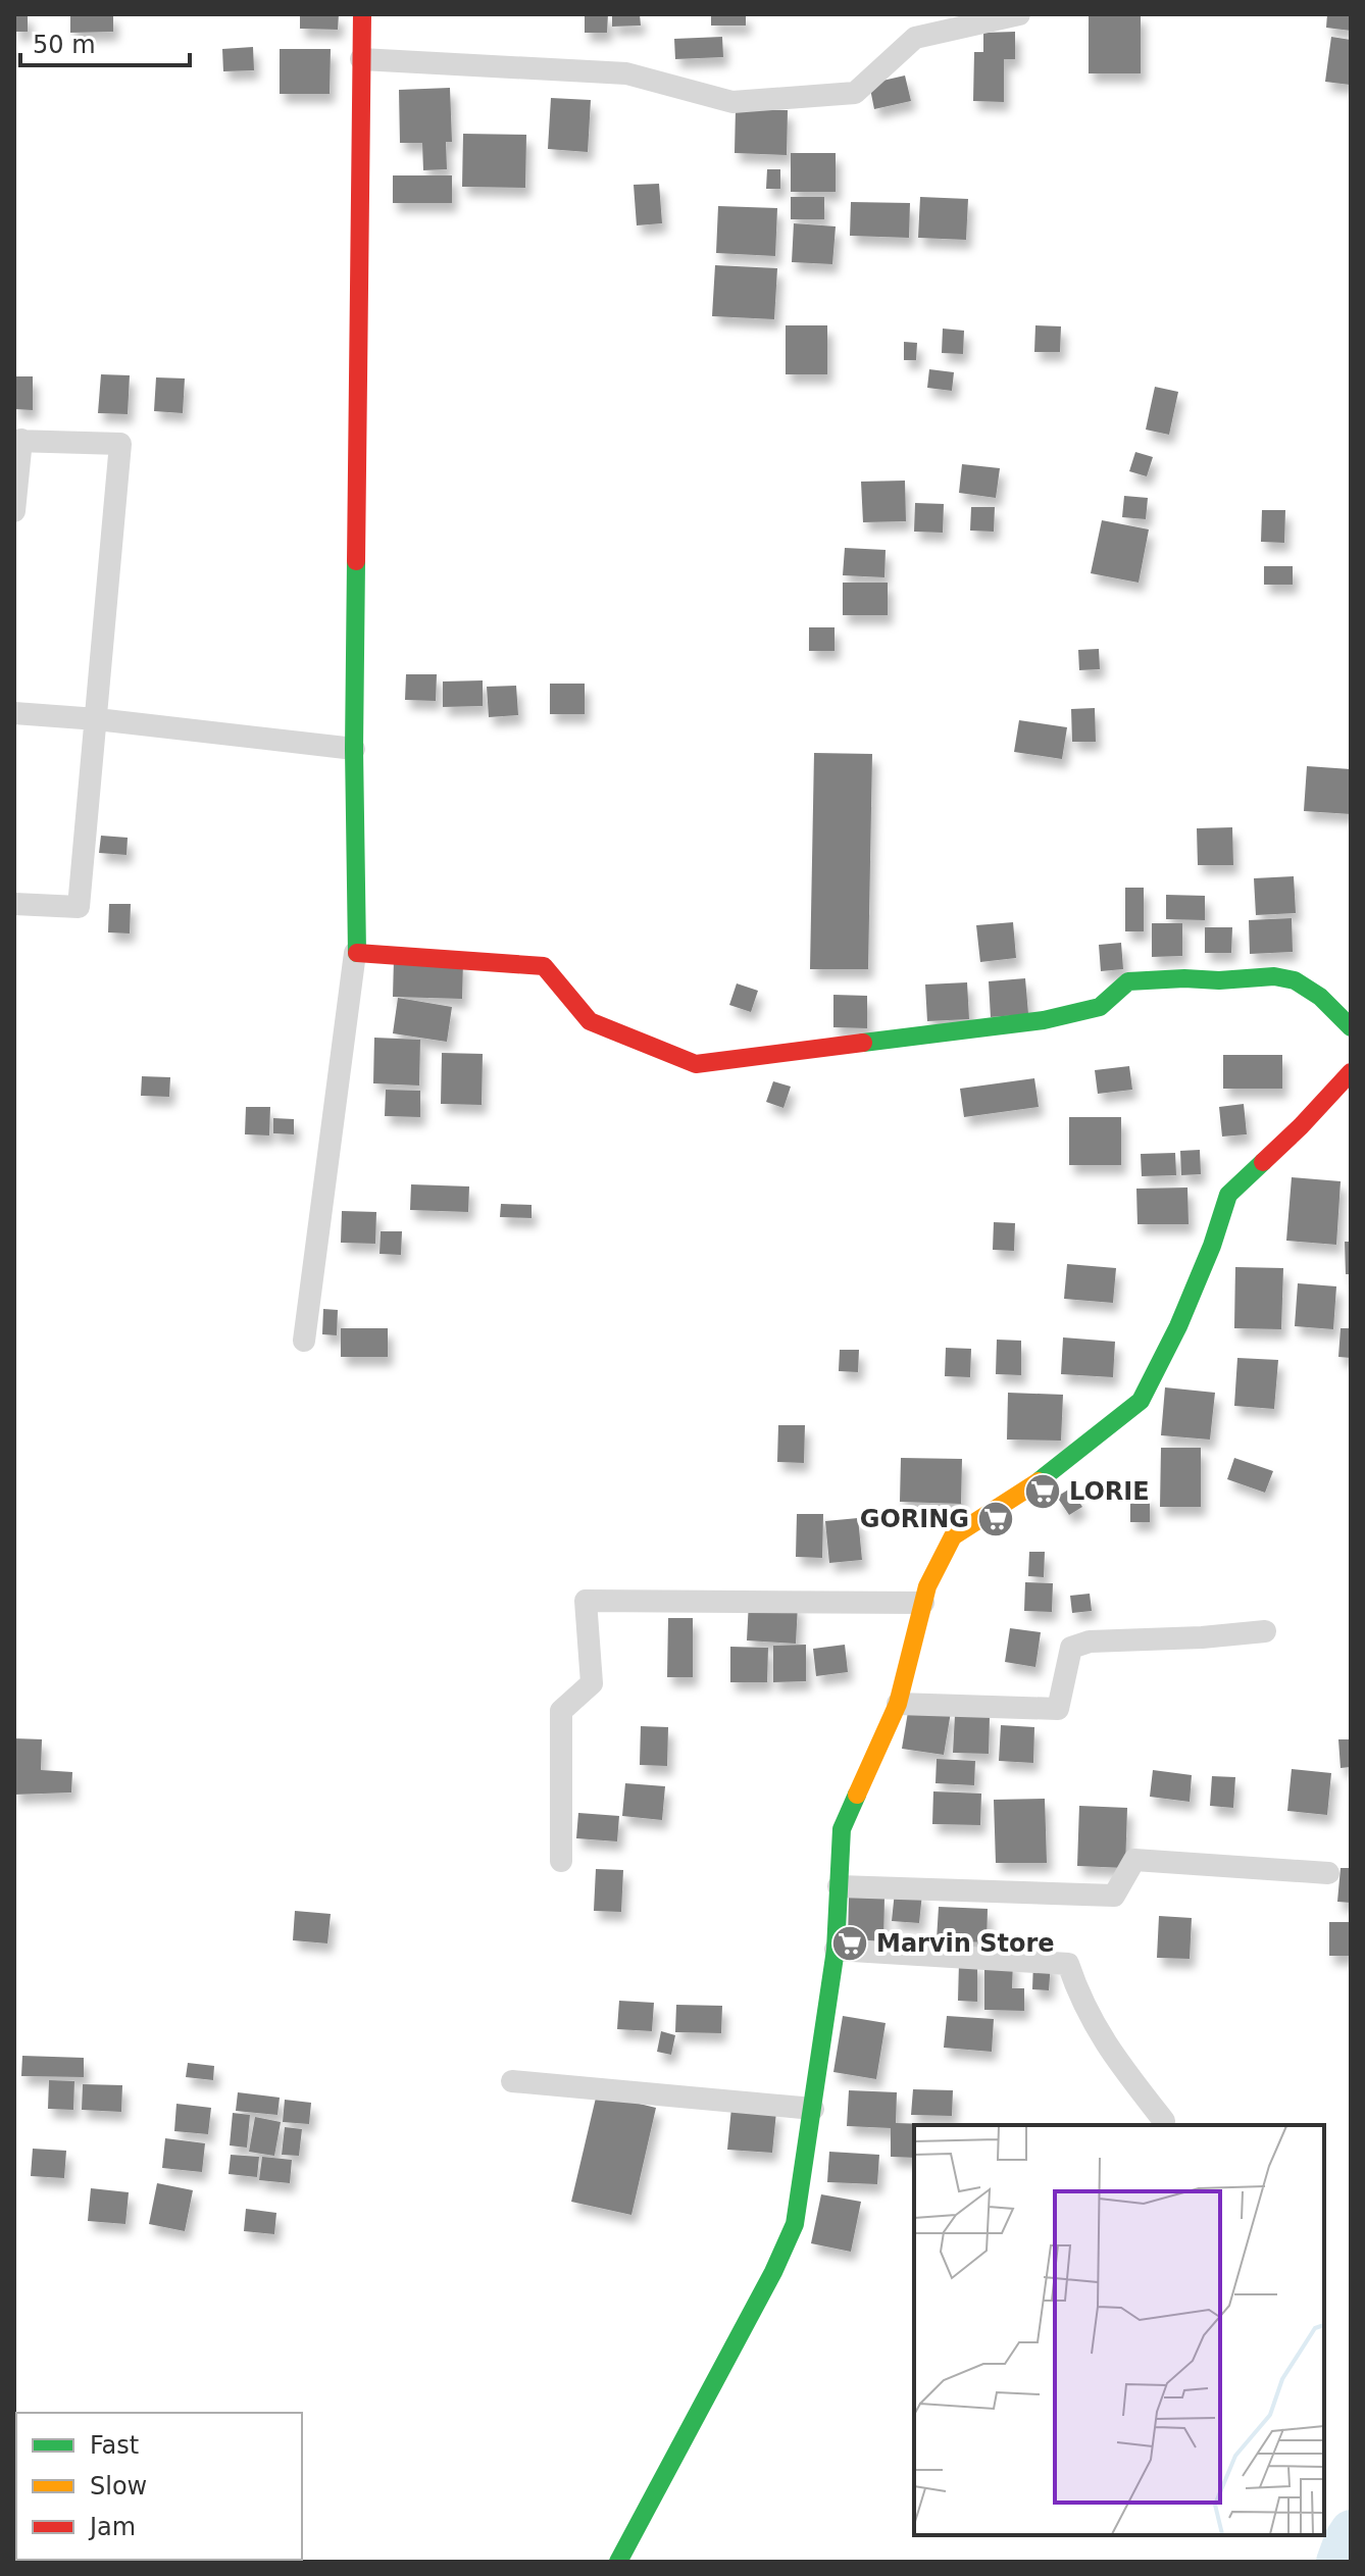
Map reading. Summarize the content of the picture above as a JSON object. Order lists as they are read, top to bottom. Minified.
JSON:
{"places":{"supermarket":["LORIE","GORING","Marvin Store"]},"legend":["Fast","Slow","Jam"],"scale_bar":"50 m"}
